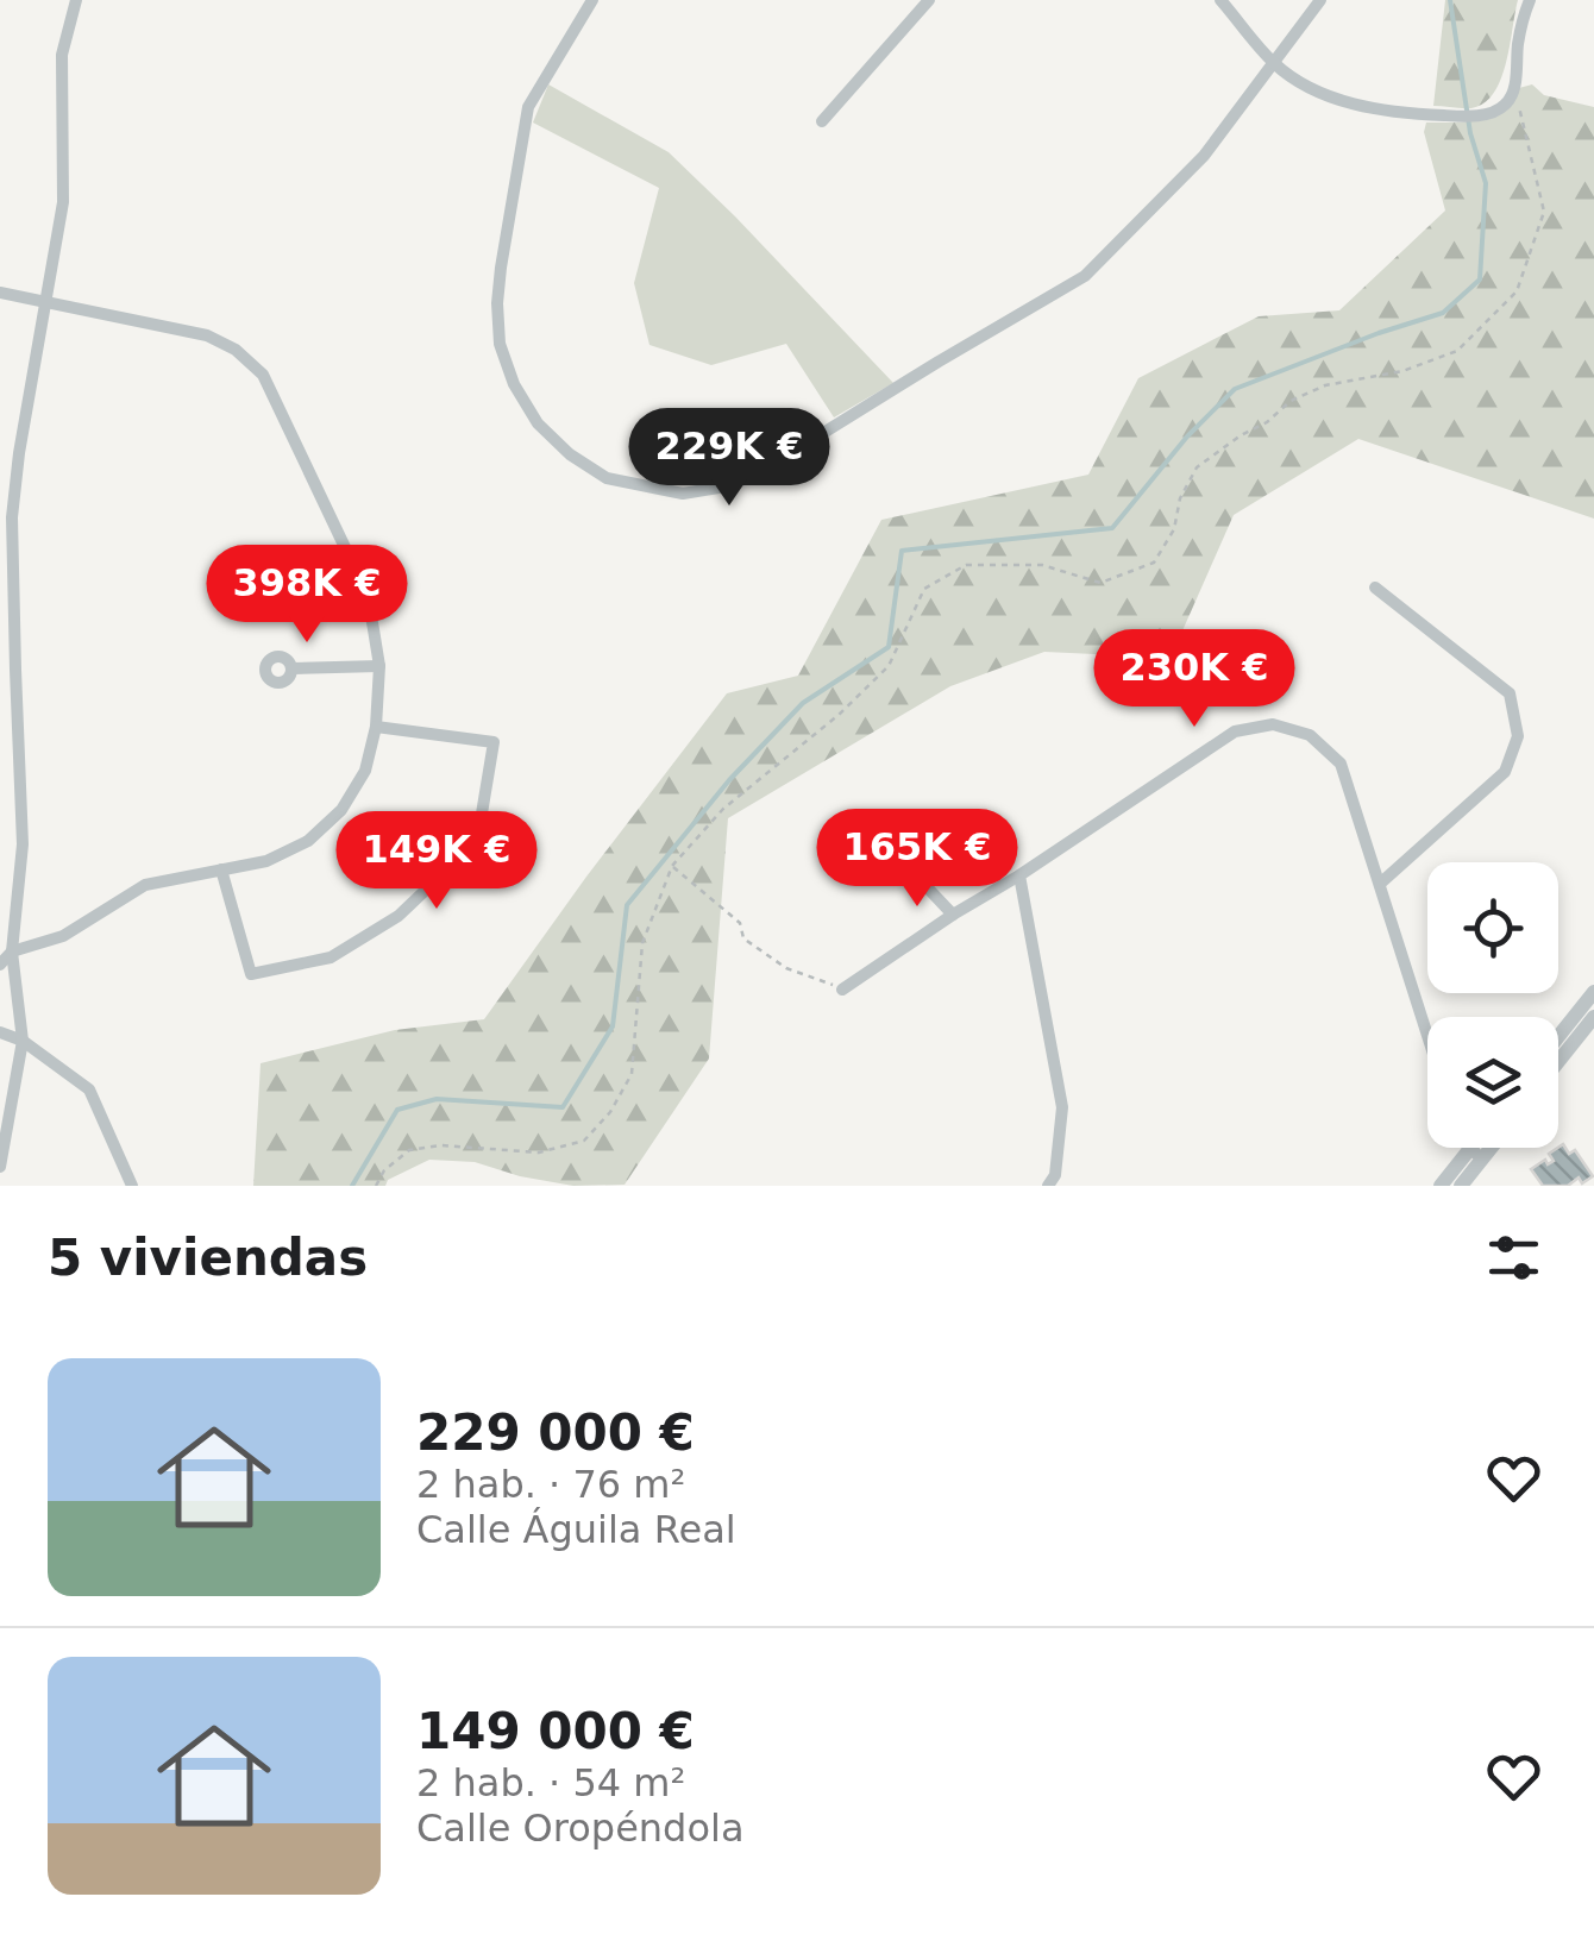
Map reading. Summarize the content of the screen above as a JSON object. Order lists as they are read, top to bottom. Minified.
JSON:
{"page":{"price":["229K €","398K €","230K €","165K €","149K €"],"heading":"5 viviendas","list":[{"name":"229 000 €","note":"2 hab. · 76 m² · Calle Águila Real"},{"name":"149 000 €","note":"2 hab. · 54 m² · Calle Oropéndola"}]}}
